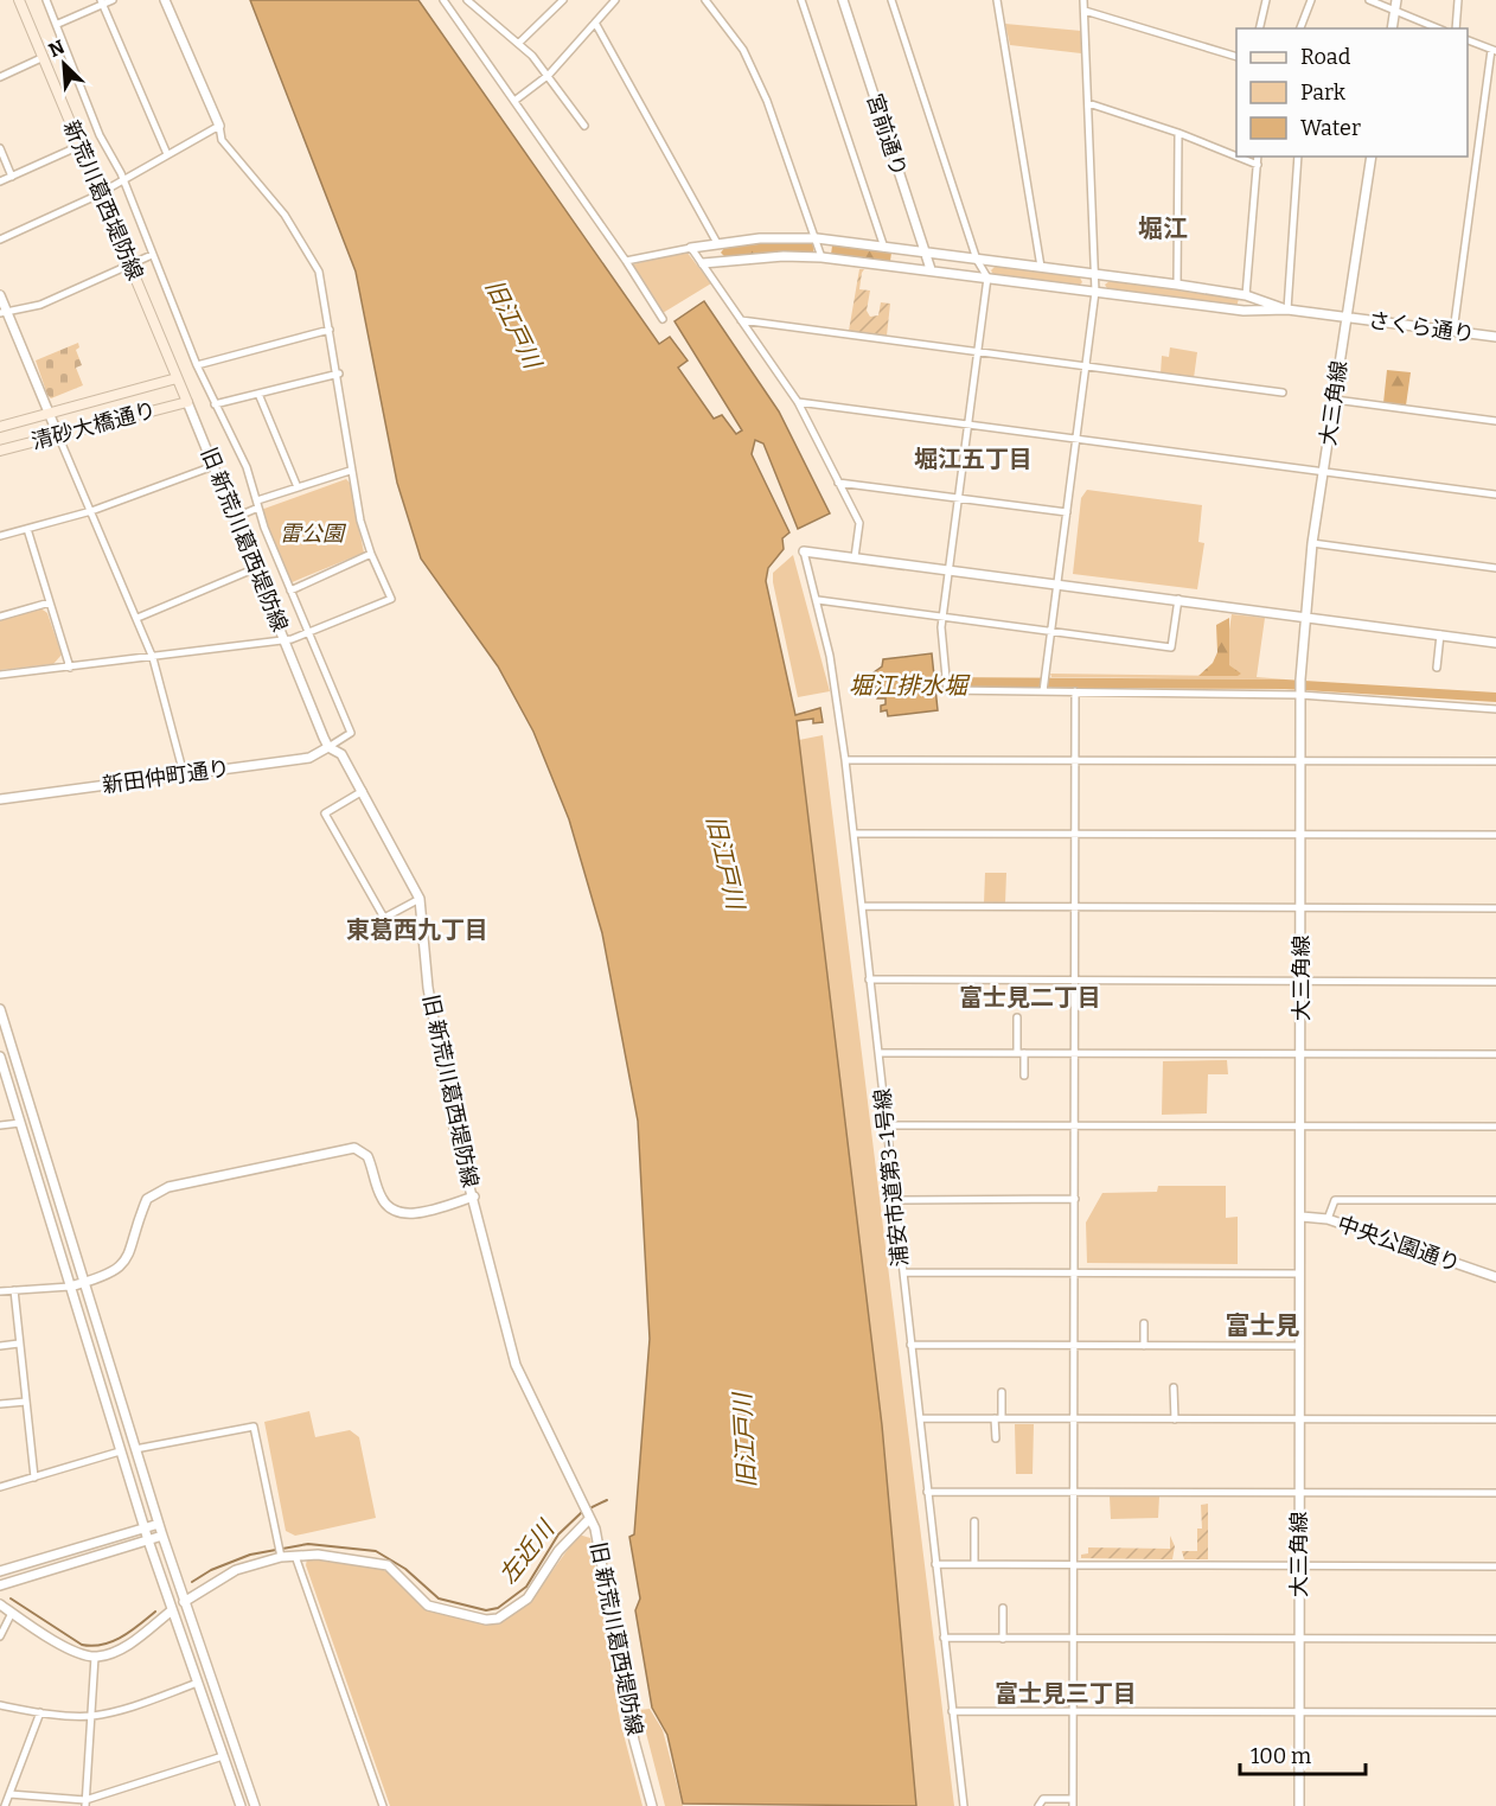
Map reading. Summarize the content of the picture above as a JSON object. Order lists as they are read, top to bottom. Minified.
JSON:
{"streets":{"main road":["新荒川葛西堤防線","清砂大橋通り"],"street":["宮前通り","さくら通り","大三角線","旧 新荒川葛西堤防線","新田仲町通り","浦安市道第3-1号線","中央公園通り"]},"crossings":[["新荒川葛西堤防線","清砂大橋通り"],["新荒川葛西堤防線","旧 新荒川葛西堤防線"],["さくら通り","大三角線"],["大三角線","中央公園通り"],["清砂大橋通り","旧 新荒川葛西堤防線"],["旧 新荒川葛西堤防線","新田仲町通り"]],"districts":["堀江","堀江五丁目","東葛西九丁目","富士見二丁目","富士見","富士見三丁目"],"water":["旧江戸川","堀江排水堀","左近川"],"parks":["雷公園"],"legend":["Road","Park","Water"],"scale_bar":"100 m","north":"top left"}
